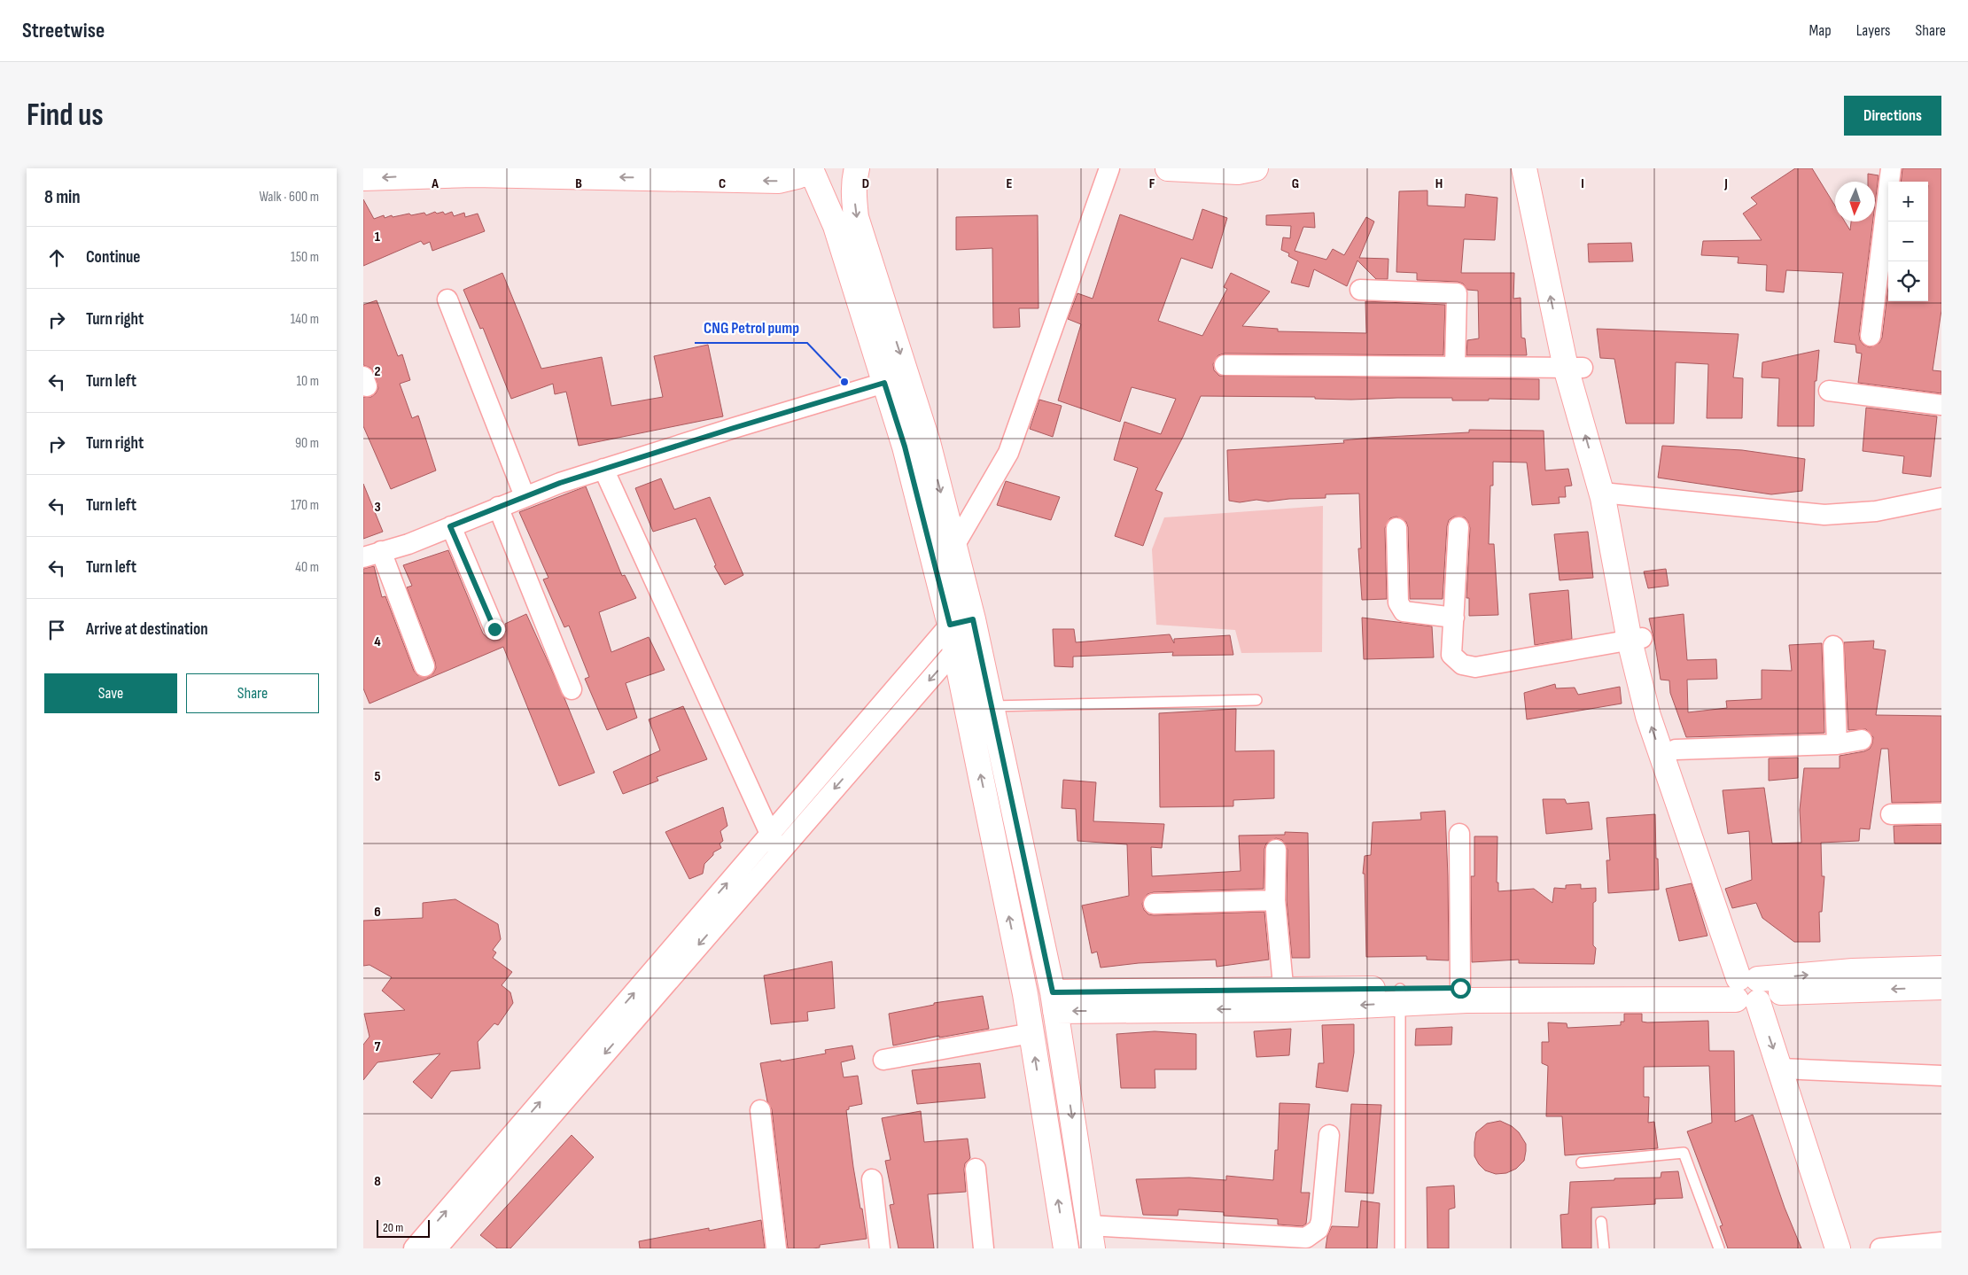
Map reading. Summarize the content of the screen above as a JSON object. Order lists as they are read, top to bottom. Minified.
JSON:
{"places":["CNG Petrol pump"],"scale_bar":"20 m","north":"bottom","page":{"header":"Streetwise","nav":["Map","Layers","Share"],"buttons":["Directions",["Save","Share"]],"title":"Find us","heading":["8 min","Walk · 600 m"],"map_buttons":["+","−"],"list":[["Continue","150 m"],["Turn right","140 m"],["Turn left","10 m"],["Turn right","90 m"],["Turn left","170 m"],["Turn left","40 m"],"Arrive at destination"],"scale":"20 m"},"grid":{"columns":["A","B","C","D","E","F","G","H","I","J"],"rows":["1","2","3","4","5","6","7","8"]}}
